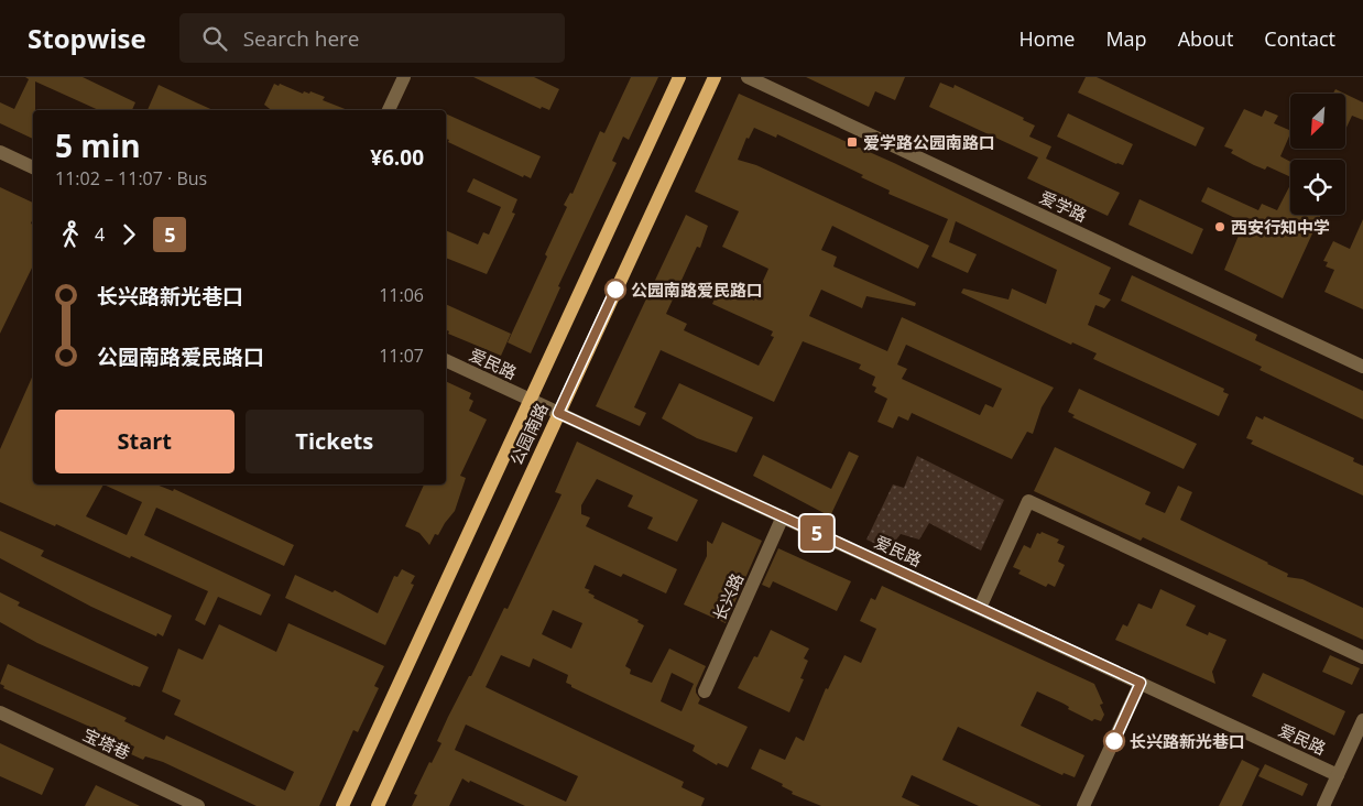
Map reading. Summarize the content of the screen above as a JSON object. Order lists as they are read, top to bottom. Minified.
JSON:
{"streets":{"main road":["公园南路"],"street":["爱学路","爱民路","长兴路","宝塔巷"]},"crossings":[["爱民路","公园南路"],["爱民路","长兴路"]],"places":{"transit":["爱学路公园南路口"],"other":["西安行知中学","公园南路爱民路口","长兴路新光巷口"]},"lines":["bus line 5"],"north":"bottom left","page":{"header":"Stopwise","search":"Search here","nav":["Home","Map","About","Contact"],"on_map":"5","heading":["5 min","11:02 – 11:07 · Bus","¥6.00"],"legs":["4","5"],"list":[{"name":"长兴路新光巷口","value":"11:06"},{"name":"公园南路爱民路口","value":"11:07"}],"buttons":["Start","Tickets"]}}
